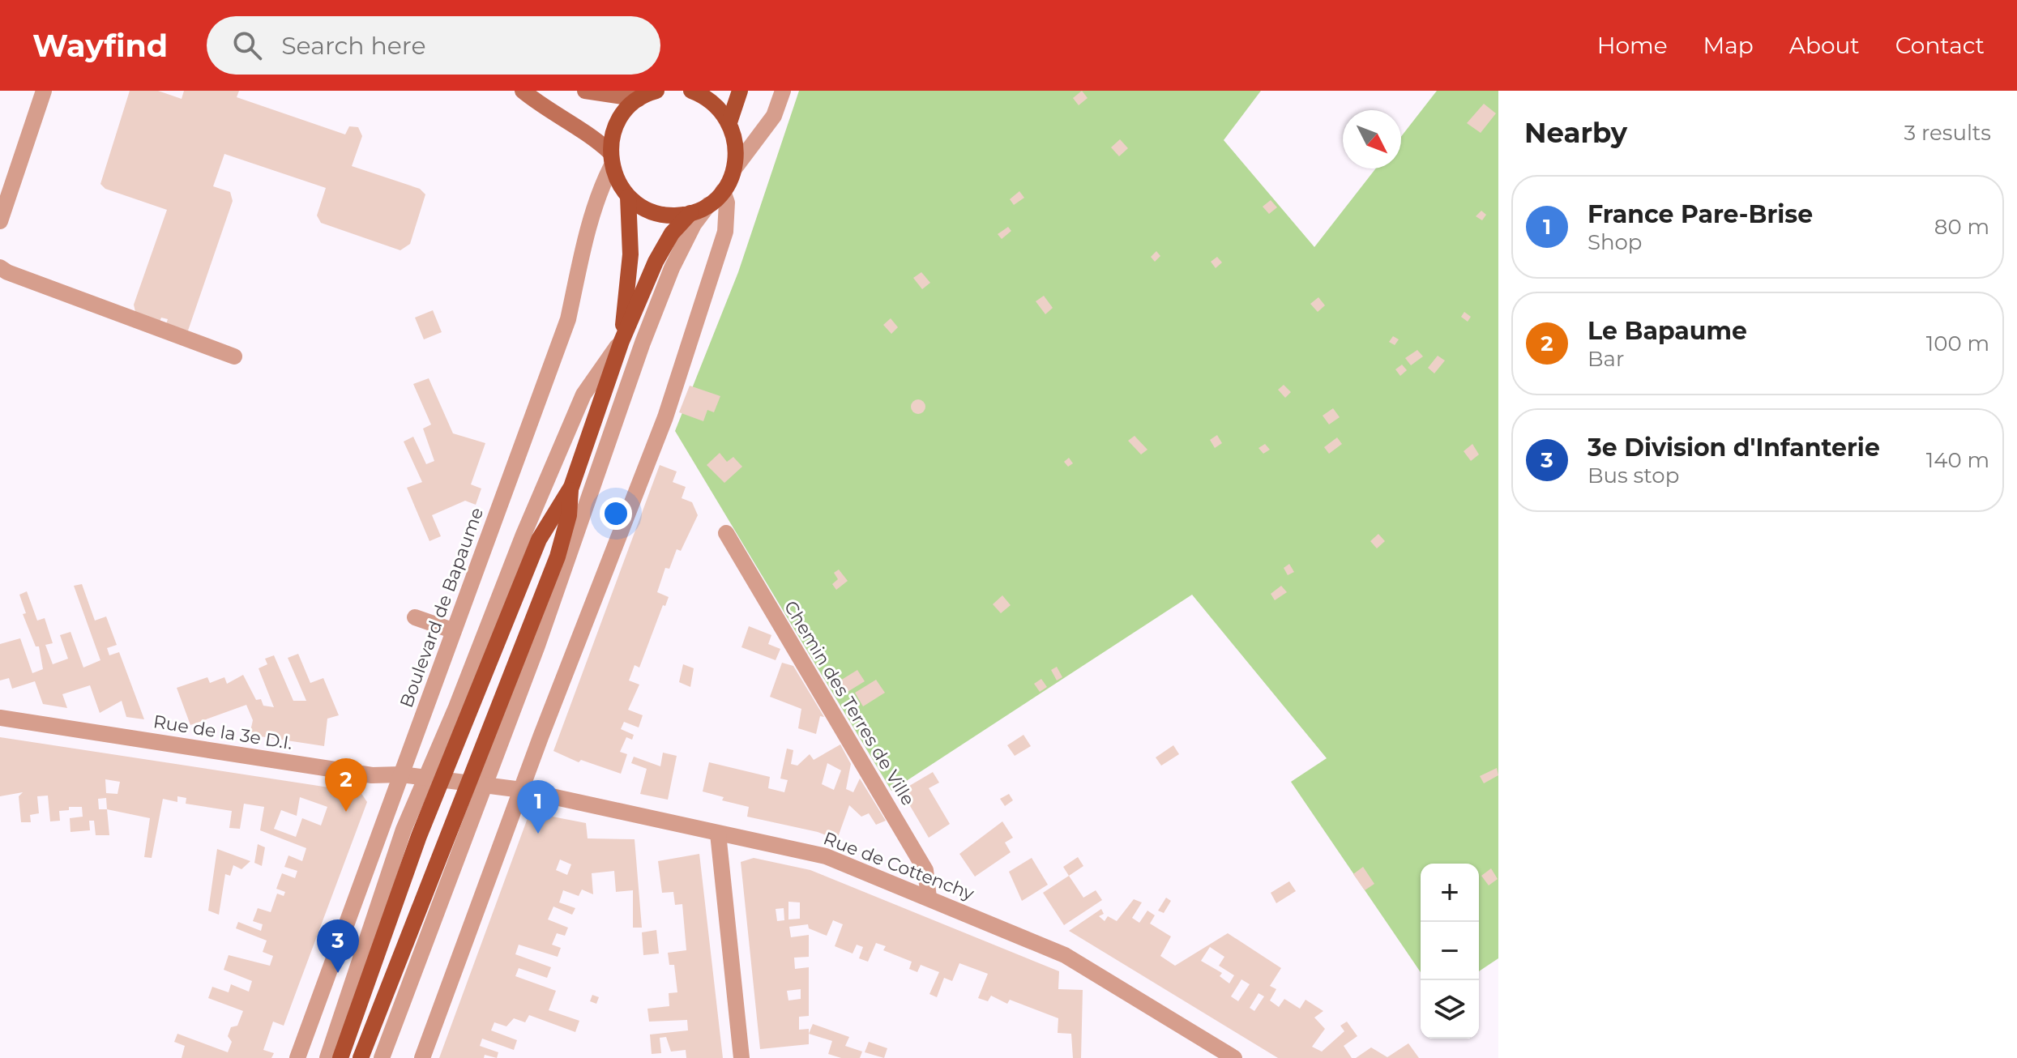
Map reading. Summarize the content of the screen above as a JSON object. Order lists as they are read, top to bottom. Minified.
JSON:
{"streets":{"street":["Boulevard de Bapaume","Chemin des Terres de Ville","Rue de la 3e D.I.","Rue de Cottenchy"]},"crossings":[["Boulevard de Bapaume","Rue de la 3e D.I."],["Chemin des Terres de Ville","Rue de Cottenchy"],["Rue de la 3e D.I.","Rue de Cottenchy"]],"north":"bottom right","page":{"header":"Wayfind","search":"Search here","nav":["Home","Map","About","Contact"],"heading":["Nearby","3 results"],"list":[{"mark":"1","name":"France Pare-Brise","note":"Shop","value":"80 m"},{"mark":"2","name":"Le Bapaume","note":"Bar","value":"100 m"},{"mark":"3","name":"3e Division d'Infanterie","note":"Bus stop","value":"140 m"}],"pins":["2","1","3"],"map_buttons":["+","−"]}}
